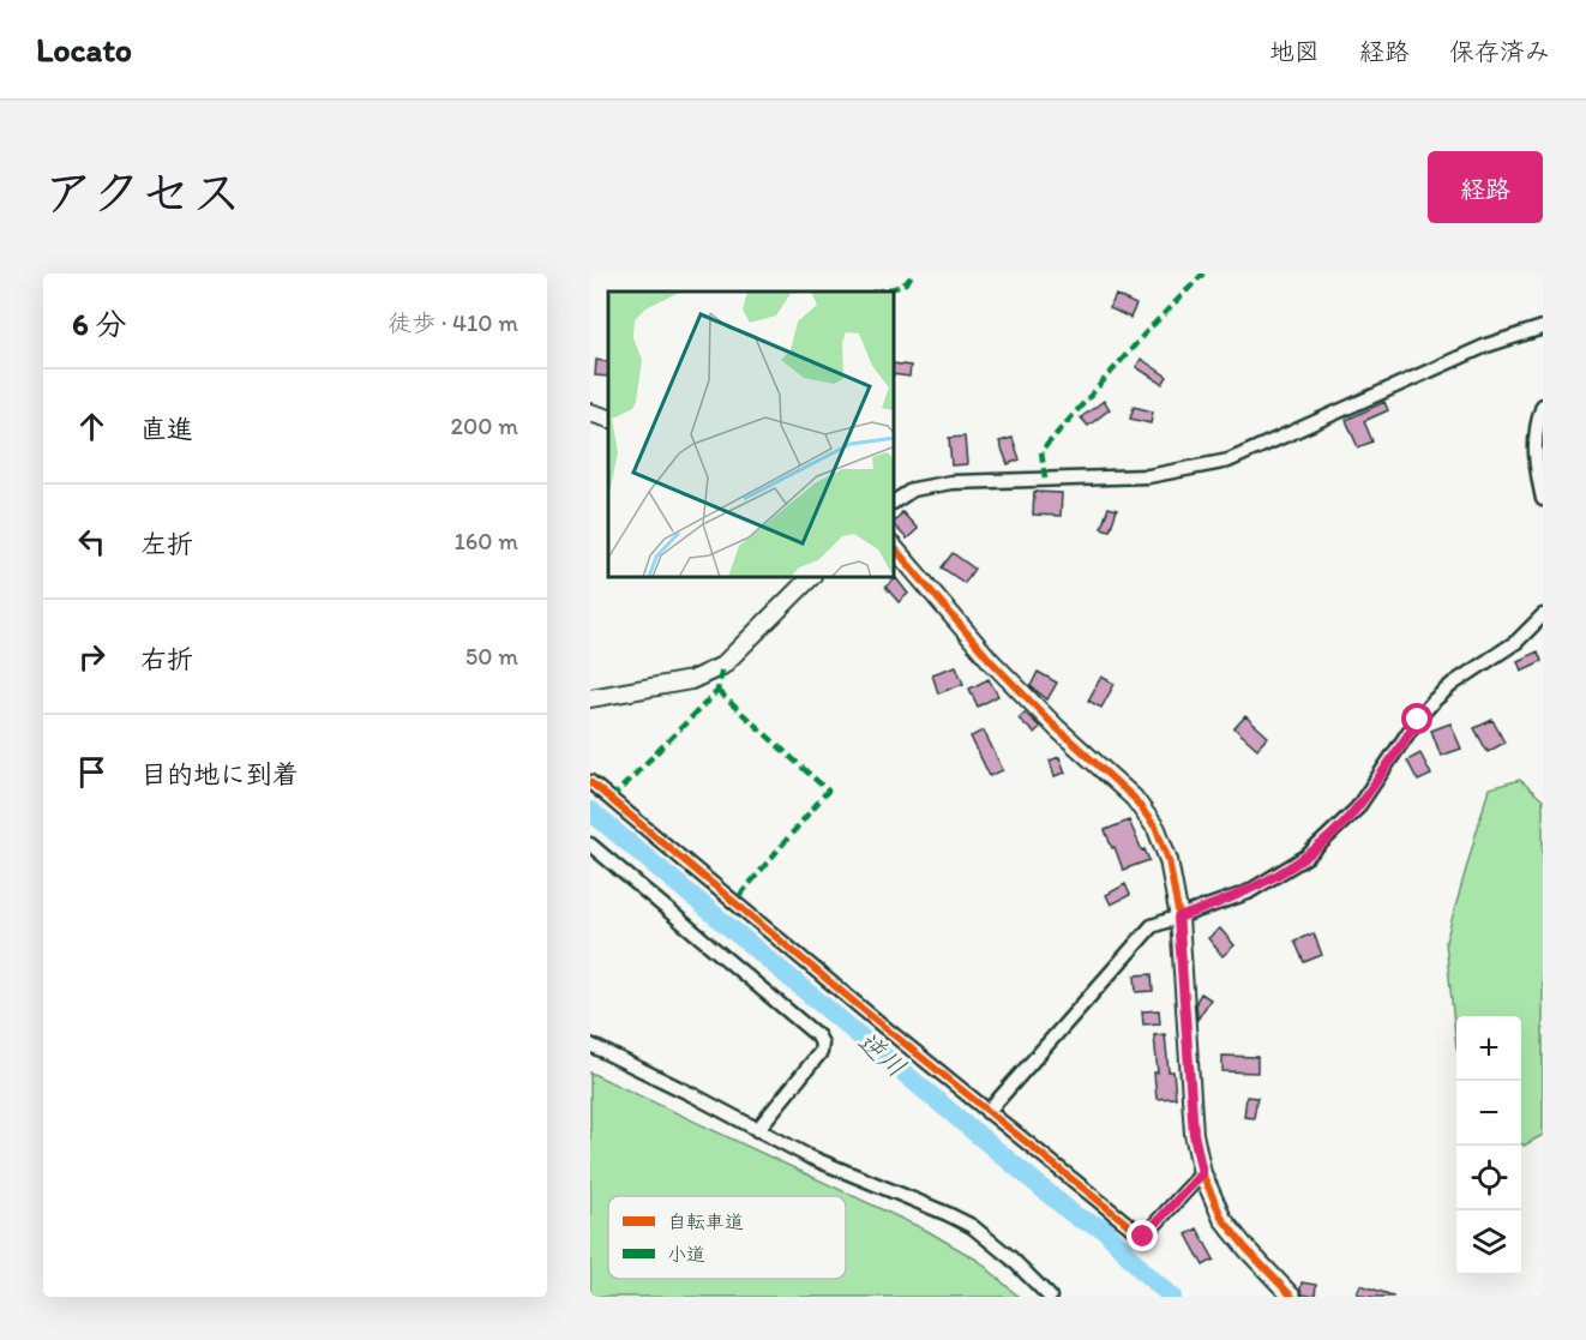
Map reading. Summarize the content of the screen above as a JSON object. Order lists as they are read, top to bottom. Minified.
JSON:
{"water":["逆川"],"legend":["自転車道","小道"],"page":{"header":"Locato","nav":["地図","経路","保存済み"],"title":"アクセス","buttons":"経路","heading":["6 分","徒歩 · 410 m"],"list":[["直進","200 m"],["左折","160 m"],["右折","50 m"],"目的地に到着"],"map_buttons":["+","−"]}}
